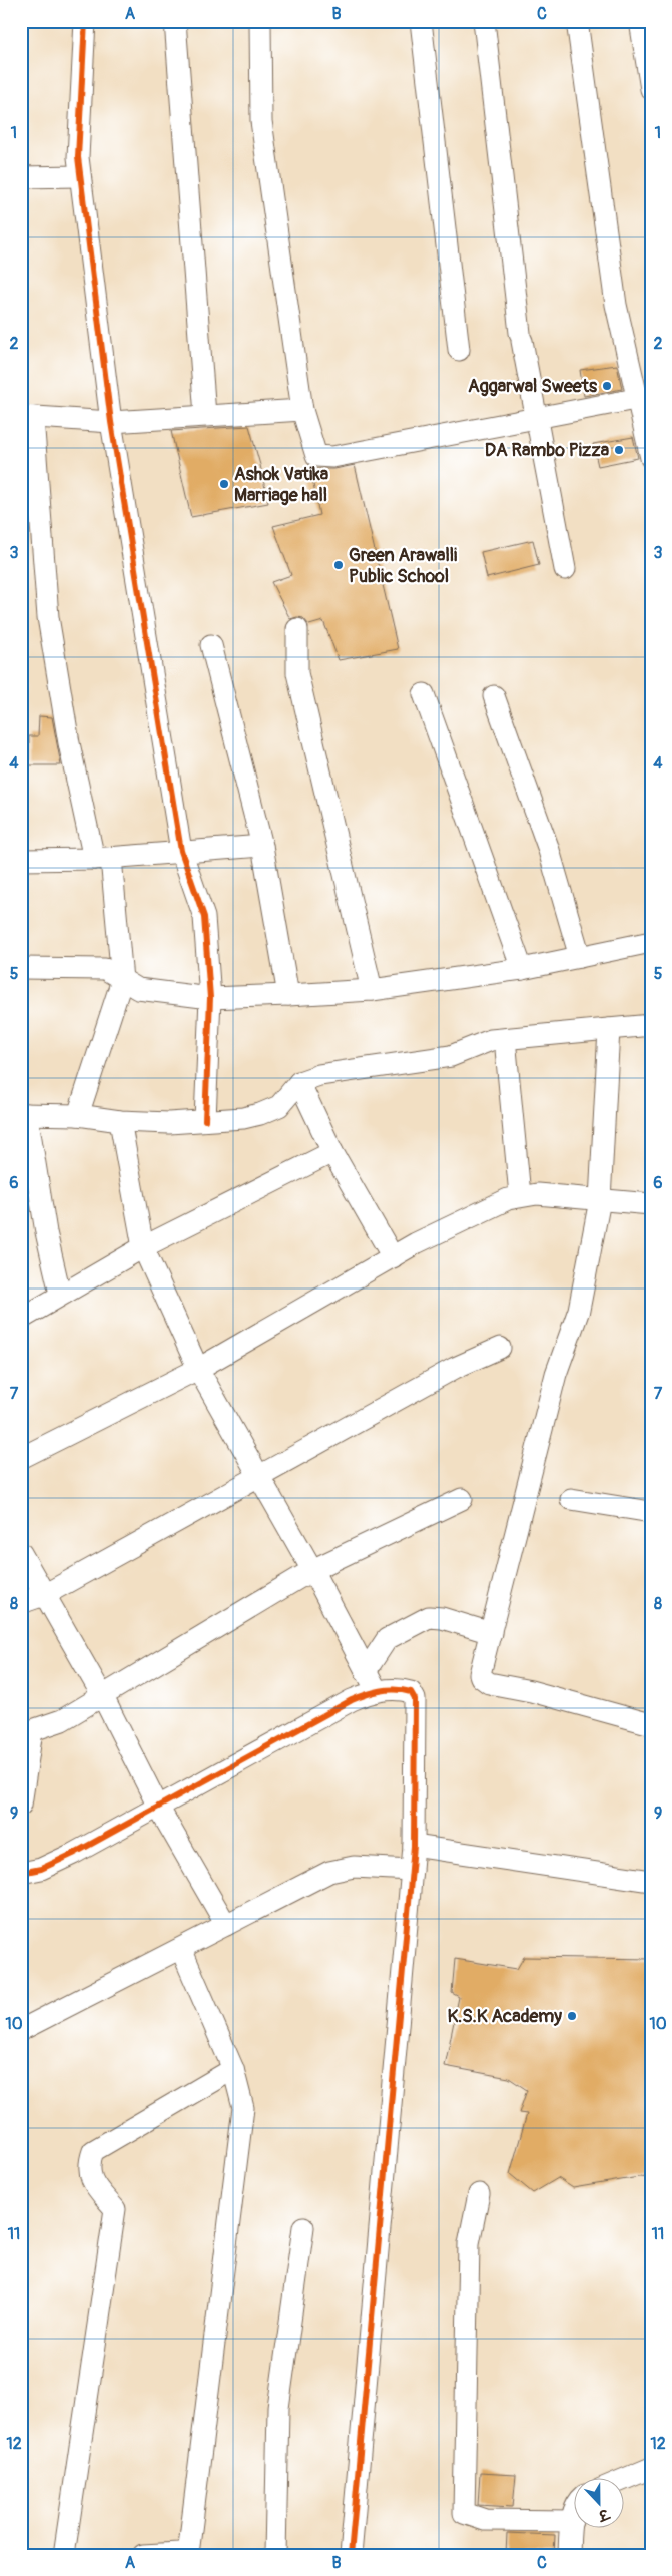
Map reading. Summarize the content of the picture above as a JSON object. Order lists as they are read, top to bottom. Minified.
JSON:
{"places":["Aggarwal Sweets","DA Rambo Pizza","Ashok Vatika Marriage hall","Green Arawalli Public School","K.S.K Academy"],"north":"bottom","grid":{"columns":["A","B","C"],"rows":["1","2","3","4","5","6","7","8","9","10","11","12"]}}
